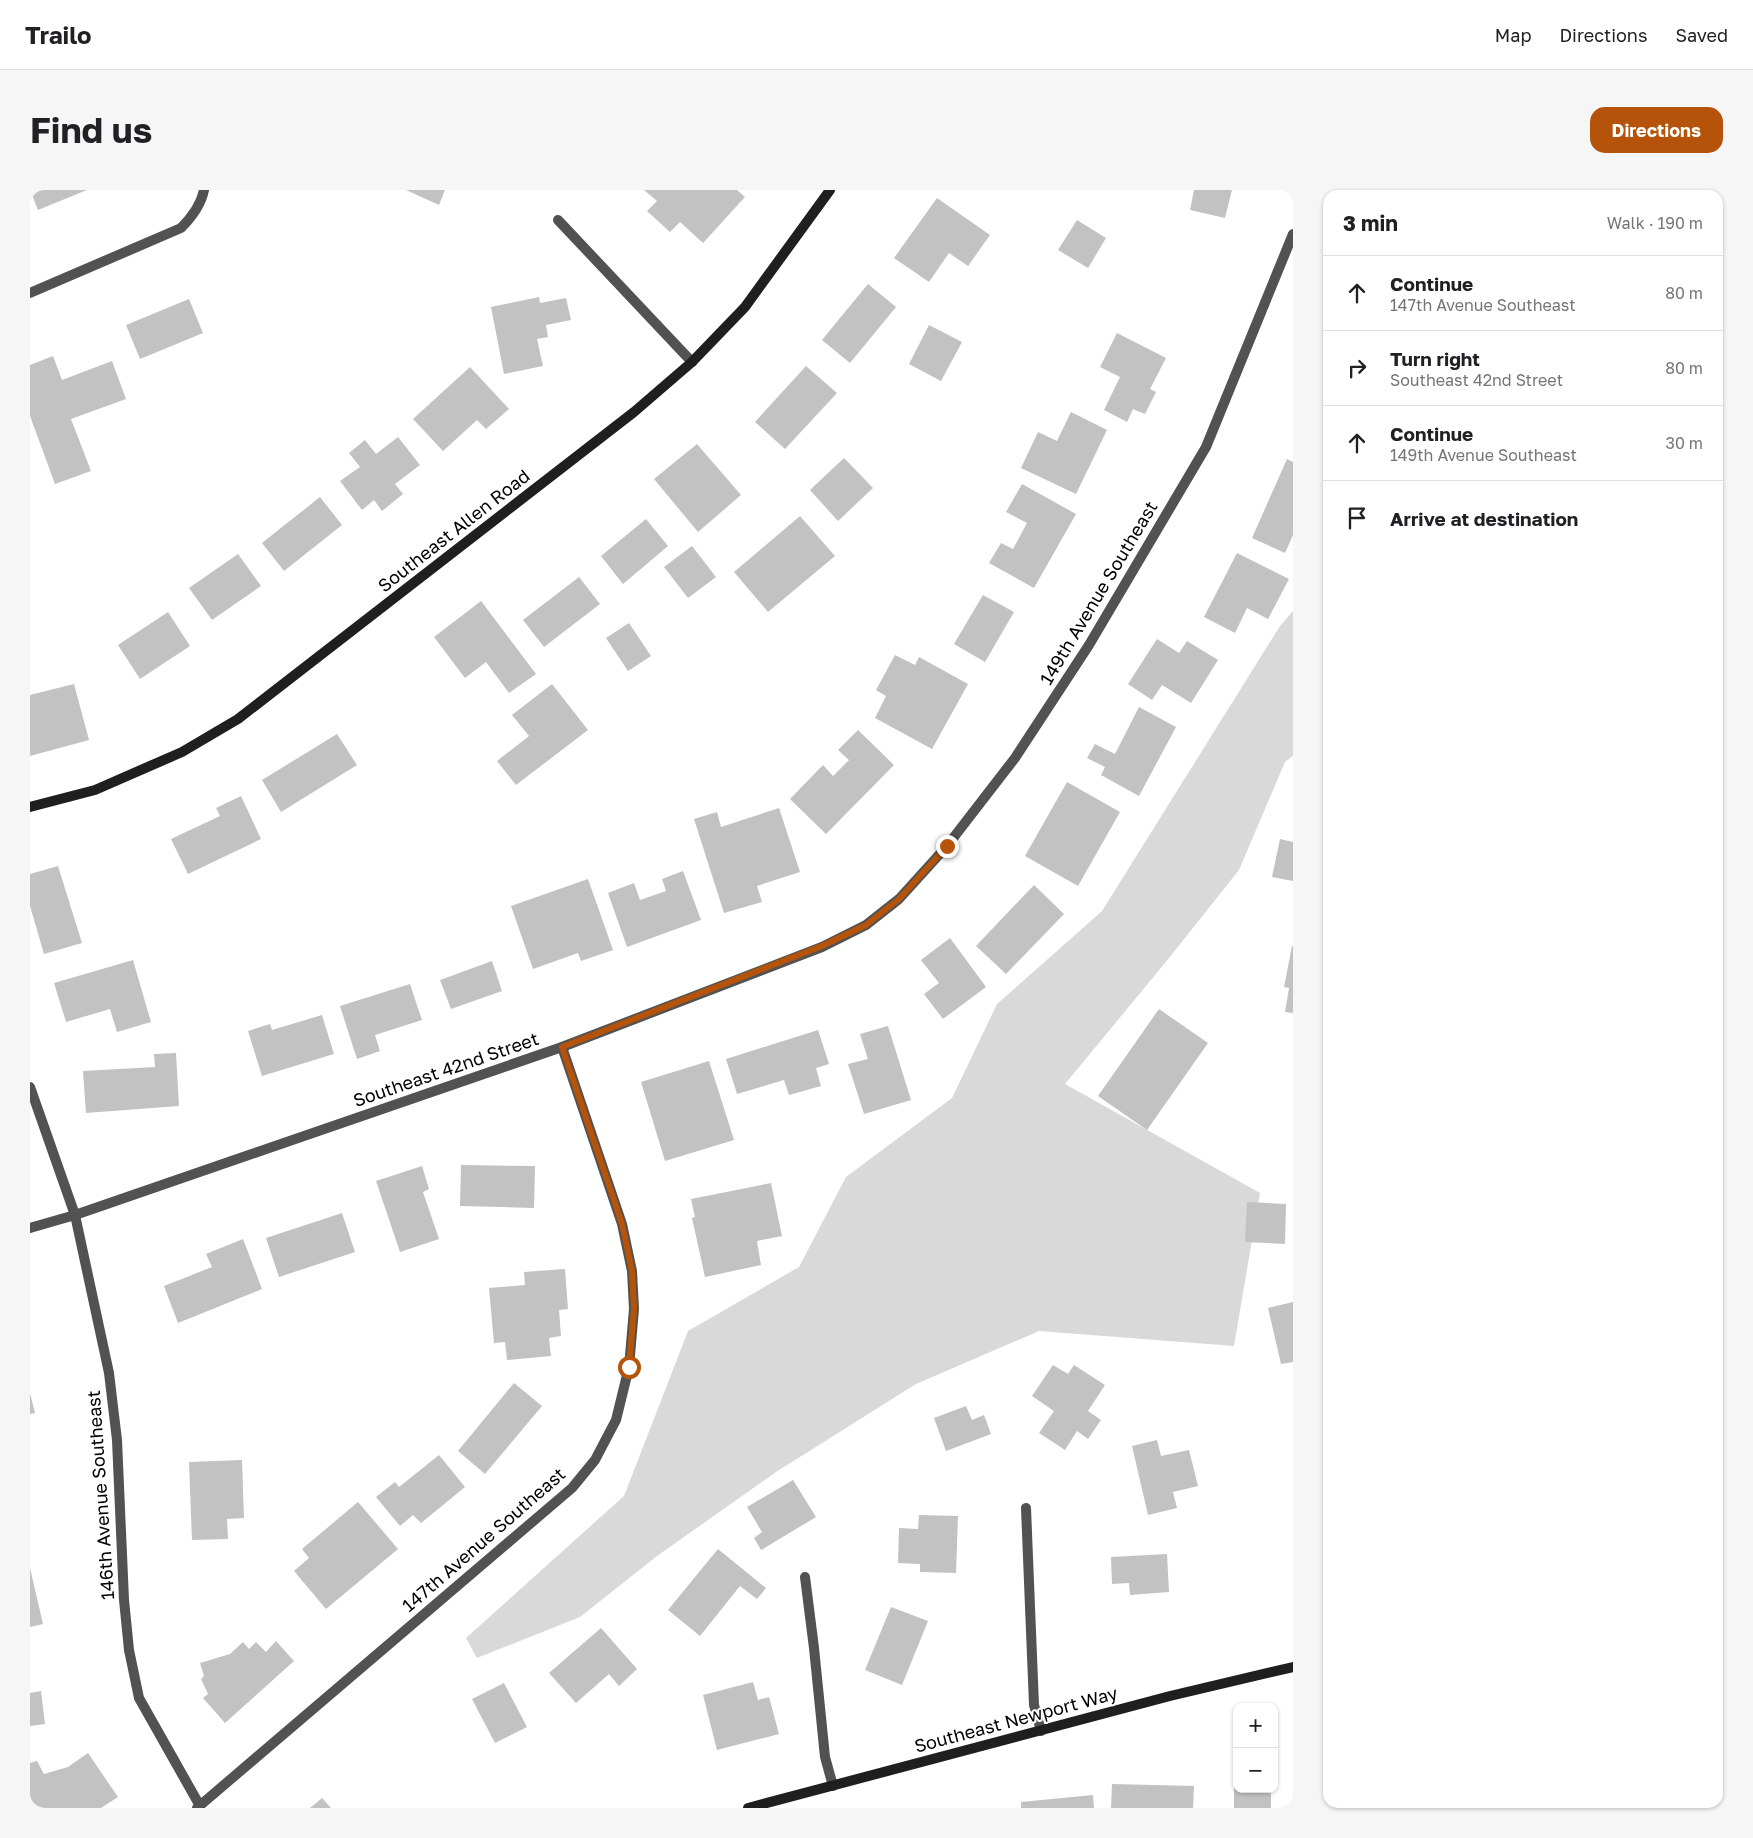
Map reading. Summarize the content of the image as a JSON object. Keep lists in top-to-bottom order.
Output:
{
  "streets": {
    "street": [
      "Southeast Allen Road",
      "149th Avenue Southeast",
      "Southeast 42nd Street",
      "146th Avenue Southeast",
      "147th Avenue Southeast",
      "Southeast Newport Way"
    ]
  },
  "crossings": [
    ["149th Avenue Southeast", "Southeast 42nd Street"],
    ["Southeast 42nd Street", "146th Avenue Southeast"],
    ["Southeast 42nd Street", "147th Avenue Southeast"],
    ["146th Avenue Southeast", "147th Avenue Southeast"]
  ],
  "page": {
    "header": "Trailo",
    "nav": ["Map", "Directions", "Saved"],
    "buttons": "Directions",
    "title": "Find us",
    "heading": ["3 min", "Walk · 190 m"],
    "list": [
      ["Continue", "147th Avenue Southeast", "80 m"],
      ["Turn right", "Southeast 42nd Street", "80 m"],
      ["Continue", "149th Avenue Southeast", "30 m"],
      "Arrive at destination"
    ],
    "map_buttons": ["+", "−"]
  }
}
